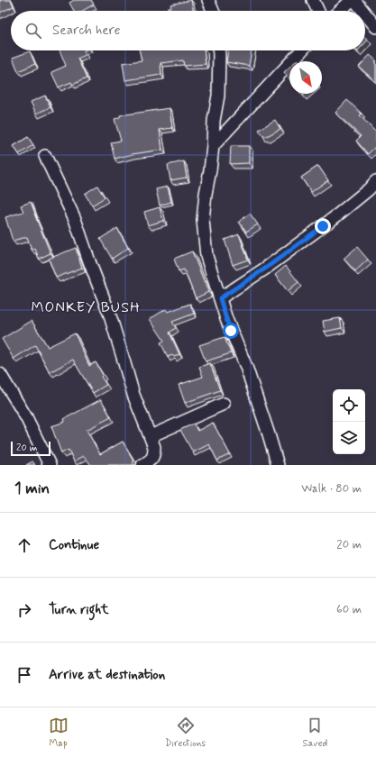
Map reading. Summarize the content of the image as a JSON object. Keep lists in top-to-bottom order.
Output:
{
  "districts": ["MONKEY BUSH"],
  "scale_bar": "20 m",
  "north": "bottom right",
  "page": {
    "search": "Search here",
    "scale": "20 m",
    "heading": ["1 min", "Walk · 80 m"],
    "list": [
      ["Continue", "20 m"],
      ["Turn right", "60 m"],
      "Arrive at destination"
    ],
    "nav": ["Map", "Directions", "Saved"]
  }
}
